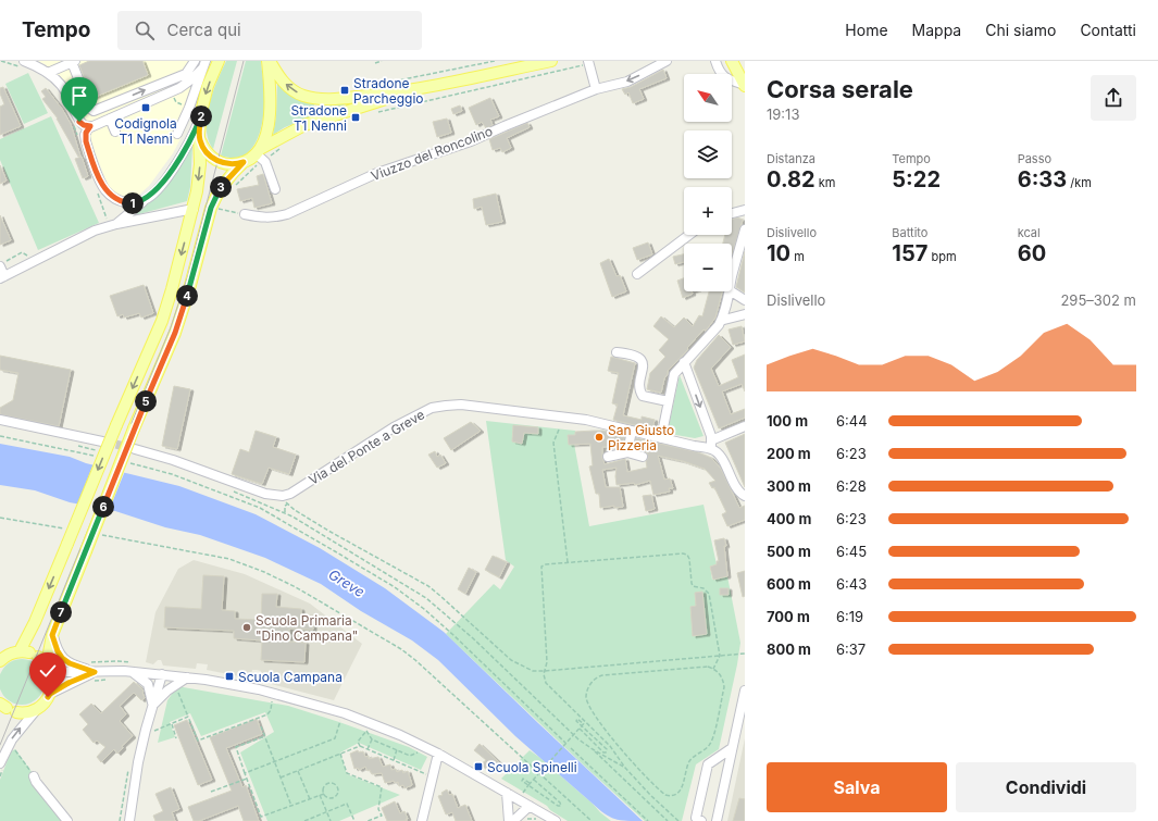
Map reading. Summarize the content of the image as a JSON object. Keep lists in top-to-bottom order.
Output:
{
  "streets": {
    "street": ["Viuzzo del Roncolino", "Via del Ponte a Greve"]
  },
  "water": ["Greve"],
  "places": {
    "transit": [
      "Stradone Parcheggio",
      "Codignola T1 Nenni",
      "Stradone T1 Nenni",
      "Scuola Campana",
      "Scuola Spinelli"
    ],
    "other": ["San Giusto Pizzeria", "Scuola Primaria \"Dino Campana\""]
  },
  "north": "top left",
  "page": {
    "header": "Tempo",
    "search": "Cerca qui",
    "nav": [
      "Home",
      "Mappa",
      "Chi siamo",
      "Contatti"
    ],
    "heading": ["Corsa serale", "19:13"],
    "map_buttons": ["+", "−"],
    "pins": [
      "2",
      "3",
      "1",
      "4",
      "5",
      "6",
      "7"
    ],
    "stats": [
      ["Distanza", "0.82 km"],
      ["Tempo", "5:22"],
      ["Passo", "6:33 /km"],
      ["Dislivello", "10 m"],
      ["Battito", "157 bpm"],
      ["kcal", "60"]
    ],
    "chart": ["Dislivello", "295–302 m"],
    "list": [
      {
        "name": "100 m",
        "note": "6:44"
      },
      {
        "name": "200 m",
        "note": "6:23"
      },
      {
        "name": "300 m",
        "note": "6:28"
      },
      {
        "name": "400 m",
        "note": "6:23"
      },
      {
        "name": "500 m",
        "note": "6:45"
      },
      {
        "name": "600 m",
        "note": "6:43"
      },
      {
        "name": "700 m",
        "note": "6:19"
      },
      {
        "name": "800 m",
        "note": "6:37"
      }
    ],
    "buttons": ["Salva", "Condividi"]
  }
}
